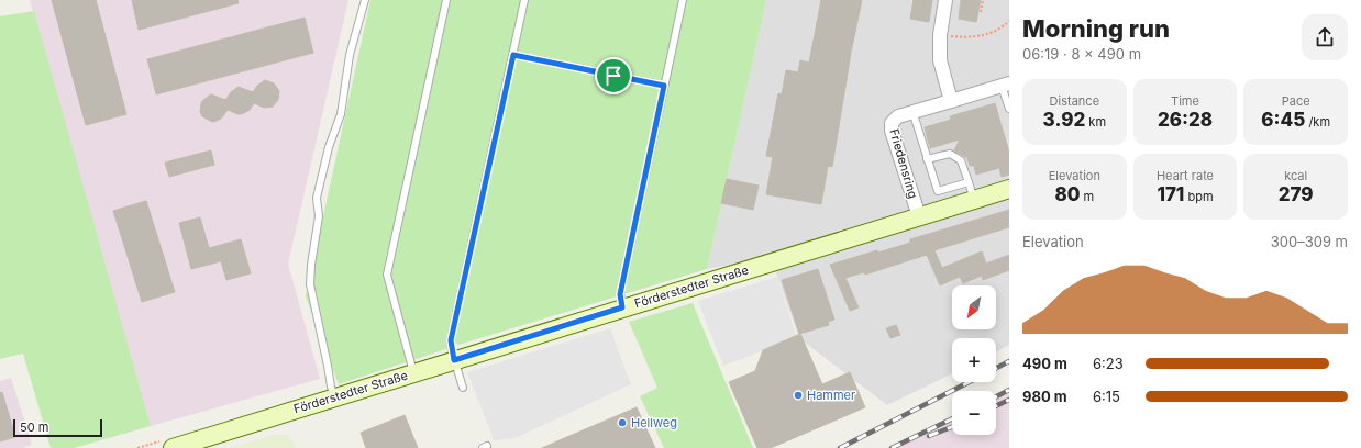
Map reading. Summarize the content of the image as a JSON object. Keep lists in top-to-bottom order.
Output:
{
  "streets": {
    "main road": ["Förderstedter Straße"],
    "street": ["Friedensring"]
  },
  "crossings": [
    ["Friedensring", "Förderstedter Straße"]
  ],
  "places": ["Hammer", "Hellweg"],
  "scale_bar": "50 m",
  "north": "bottom left",
  "page": {
    "heading": ["Morning run", "06:19 · 8 × 490 m"],
    "stats": [
      ["Distance", "3.92 km"],
      ["Time", "26:28"],
      ["Pace", "6:45 /km"],
      ["Elevation", "80 m"],
      ["Heart rate", "171 bpm"],
      ["kcal", "279"]
    ],
    "chart": ["Elevation", "300–309 m"],
    "map_buttons": ["+", "−"],
    "list": [
      {
        "name": "490 m",
        "note": "6:23"
      },
      {
        "name": "980 m",
        "note": "6:15"
      }
    ],
    "scale": "50 m"
  }
}
